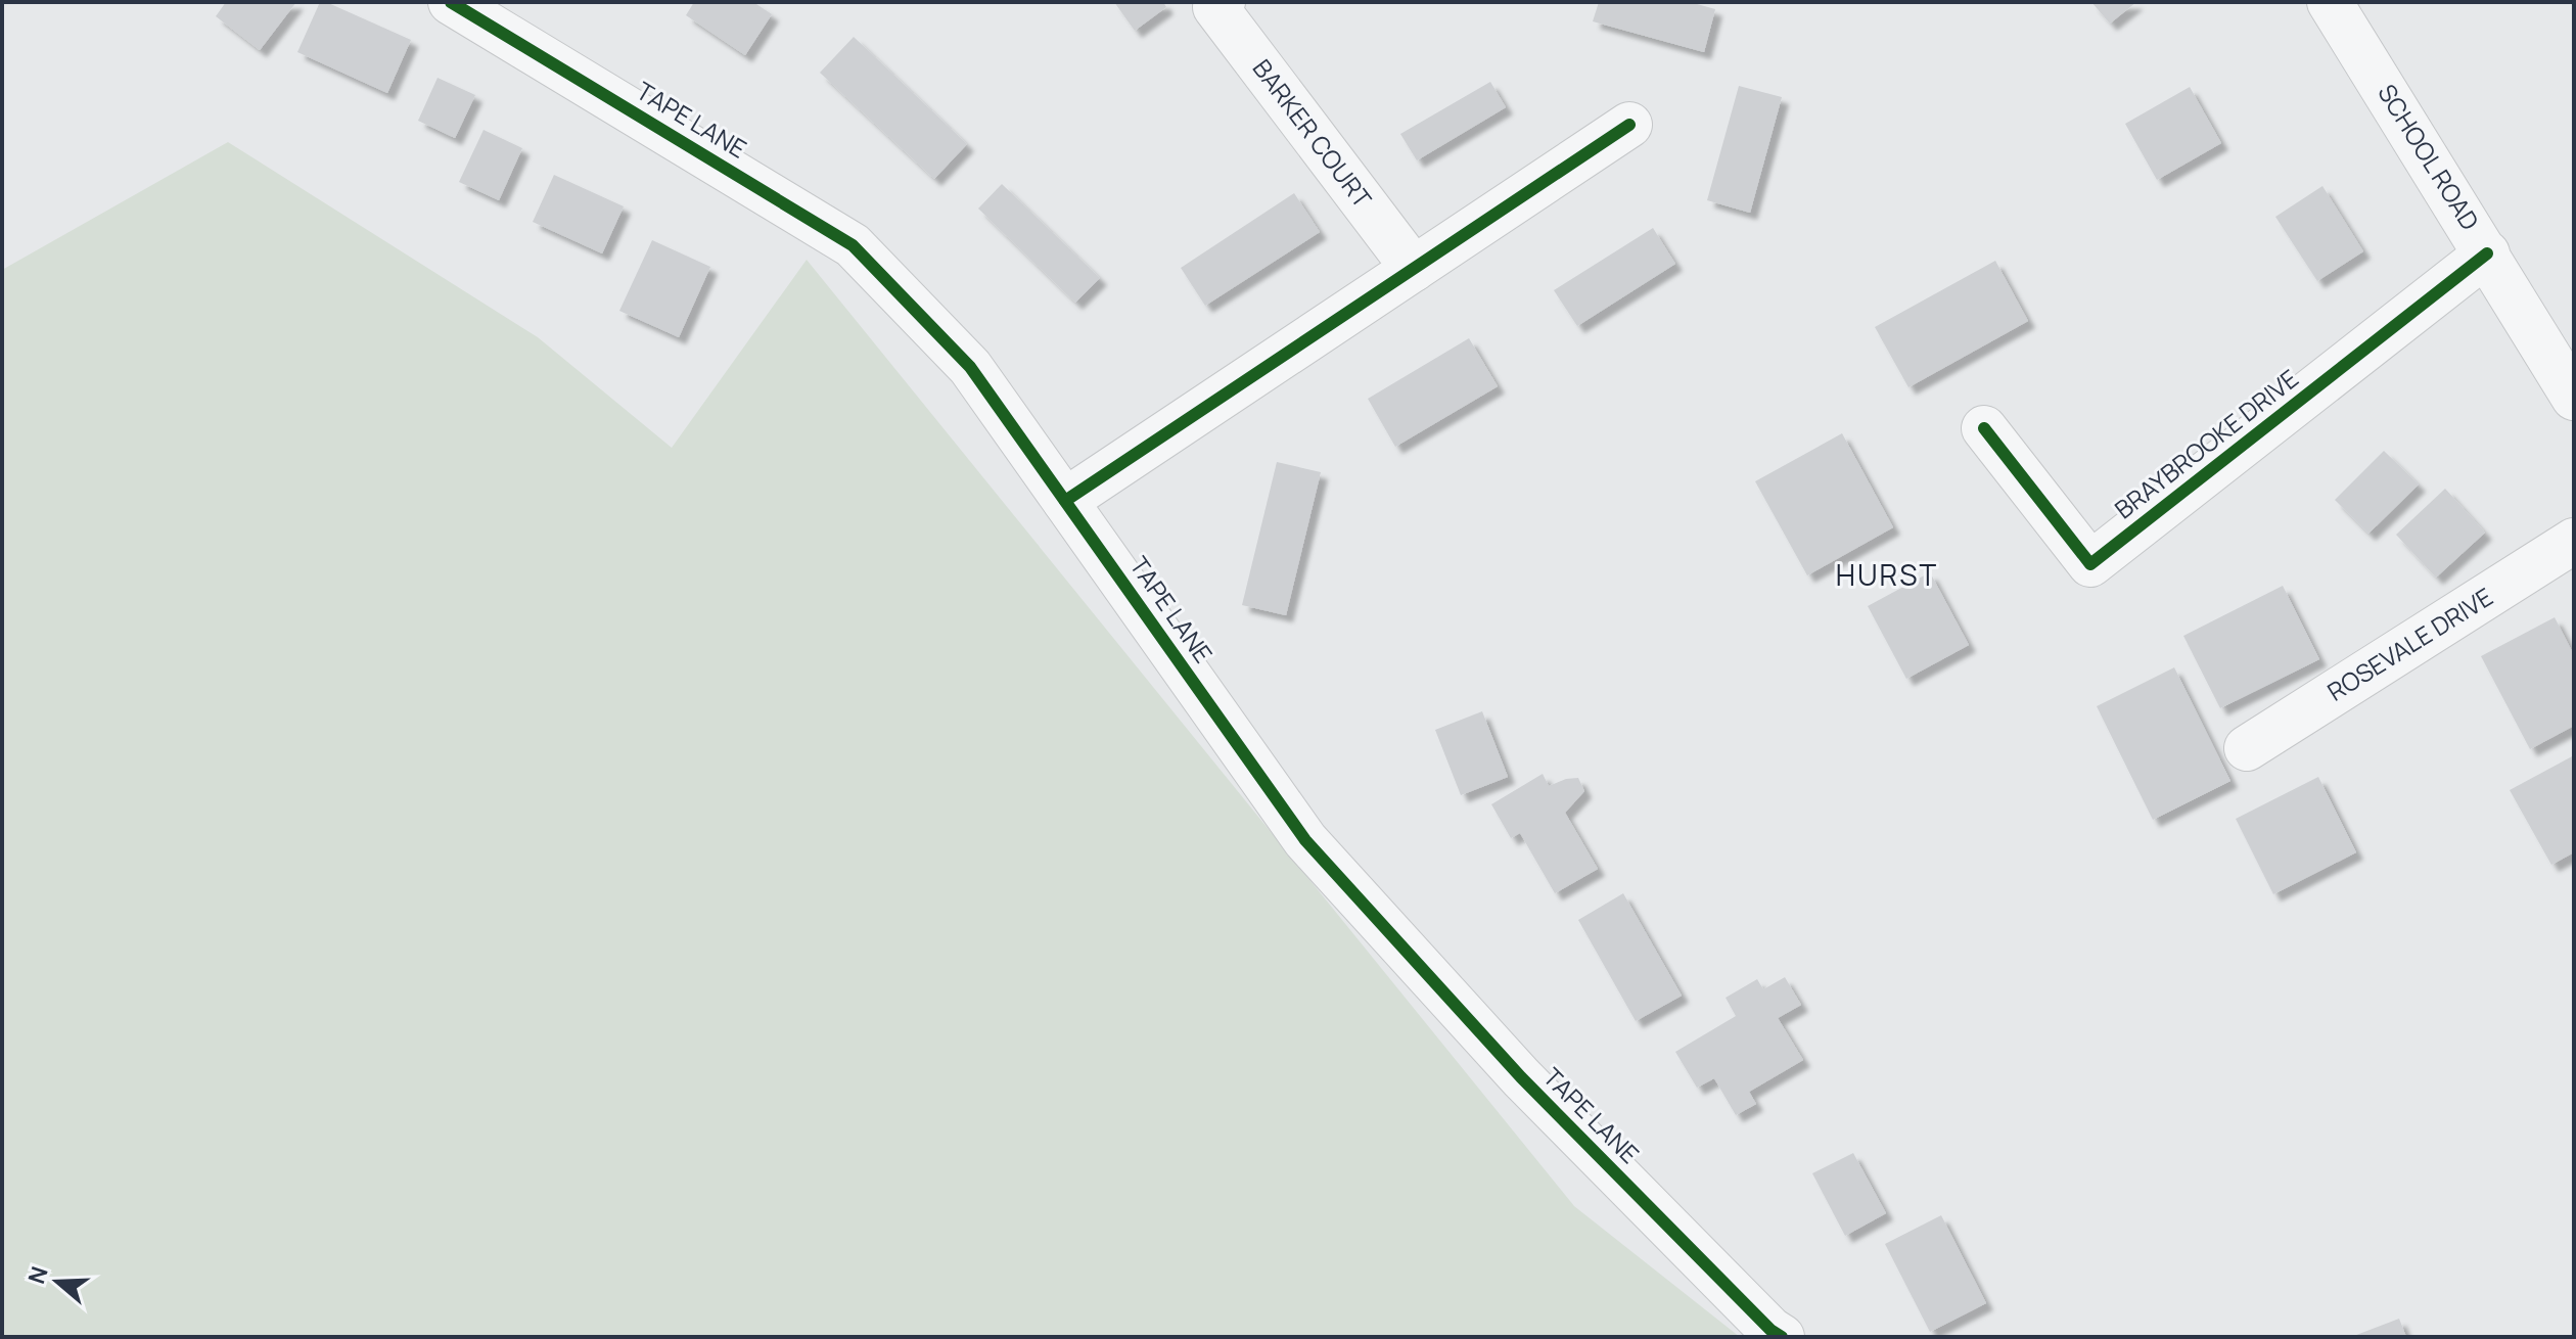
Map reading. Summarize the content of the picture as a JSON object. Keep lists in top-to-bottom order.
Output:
{
  "streets": {
    "street": [
      "TAPE LANE",
      "BARKER COURT",
      "SCHOOL ROAD",
      "BRAYBROOKE DRIVE",
      "ROSEVALE DRIVE"
    ]
  },
  "crossings": [
    ["SCHOOL ROAD", "BRAYBROOKE DRIVE"]
  ],
  "districts": ["HURST"],
  "north": "left"
}
